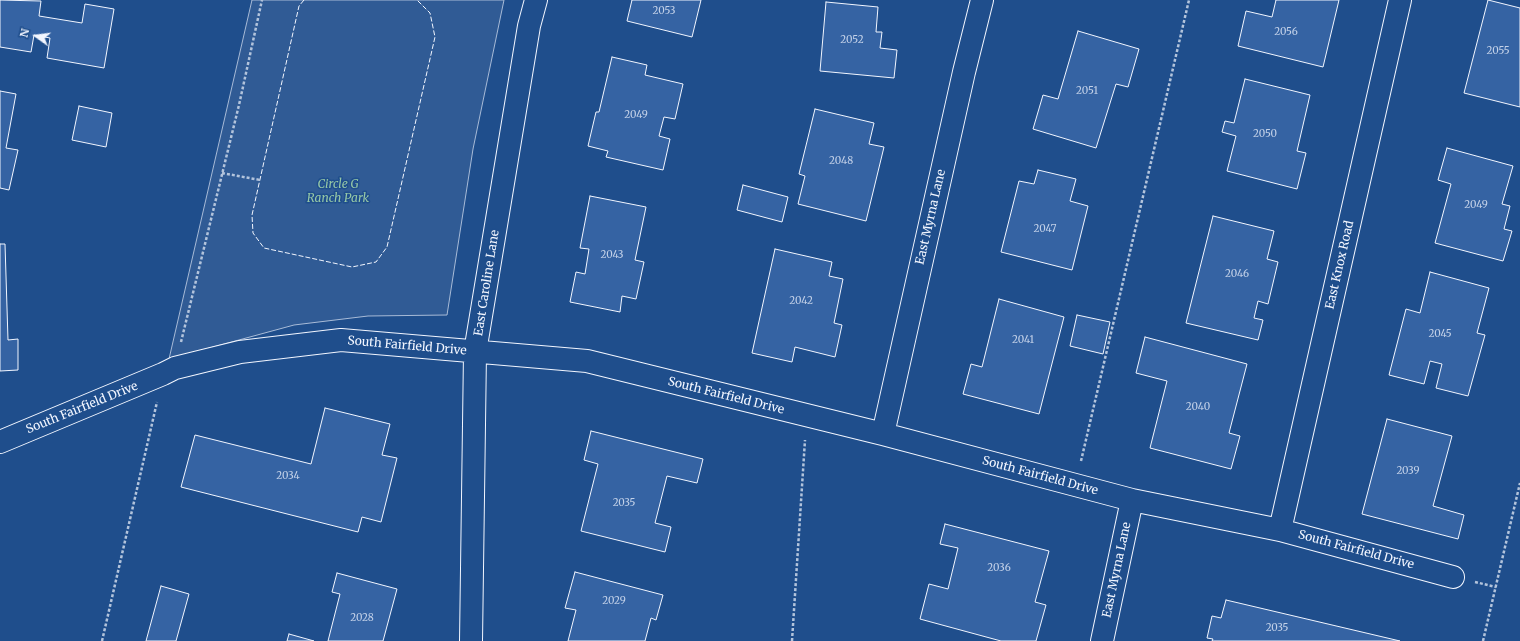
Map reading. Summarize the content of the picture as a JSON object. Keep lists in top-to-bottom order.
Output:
{
  "streets": {
    "street": [
      "East Myrna Lane",
      "East Knox Road",
      "East Caroline Lane",
      "South Fairfield Drive"
    ]
  },
  "crossings": [
    ["East Myrna Lane", "South Fairfield Drive"],
    ["East Knox Road", "South Fairfield Drive"],
    ["East Caroline Lane", "South Fairfield Drive"]
  ],
  "parks": ["Circle G Ranch Park"],
  "house_numbers": [
    "2053",
    "2056",
    "2052",
    "2055",
    "2051",
    "2049",
    "2050",
    "2048",
    "2049",
    "2047",
    "2043",
    "2046",
    "2042",
    "2045",
    "2041",
    "2040",
    "2039",
    "2034",
    "2035",
    "2036",
    "2029",
    "2028",
    "2035"
  ],
  "north": "left"
}
